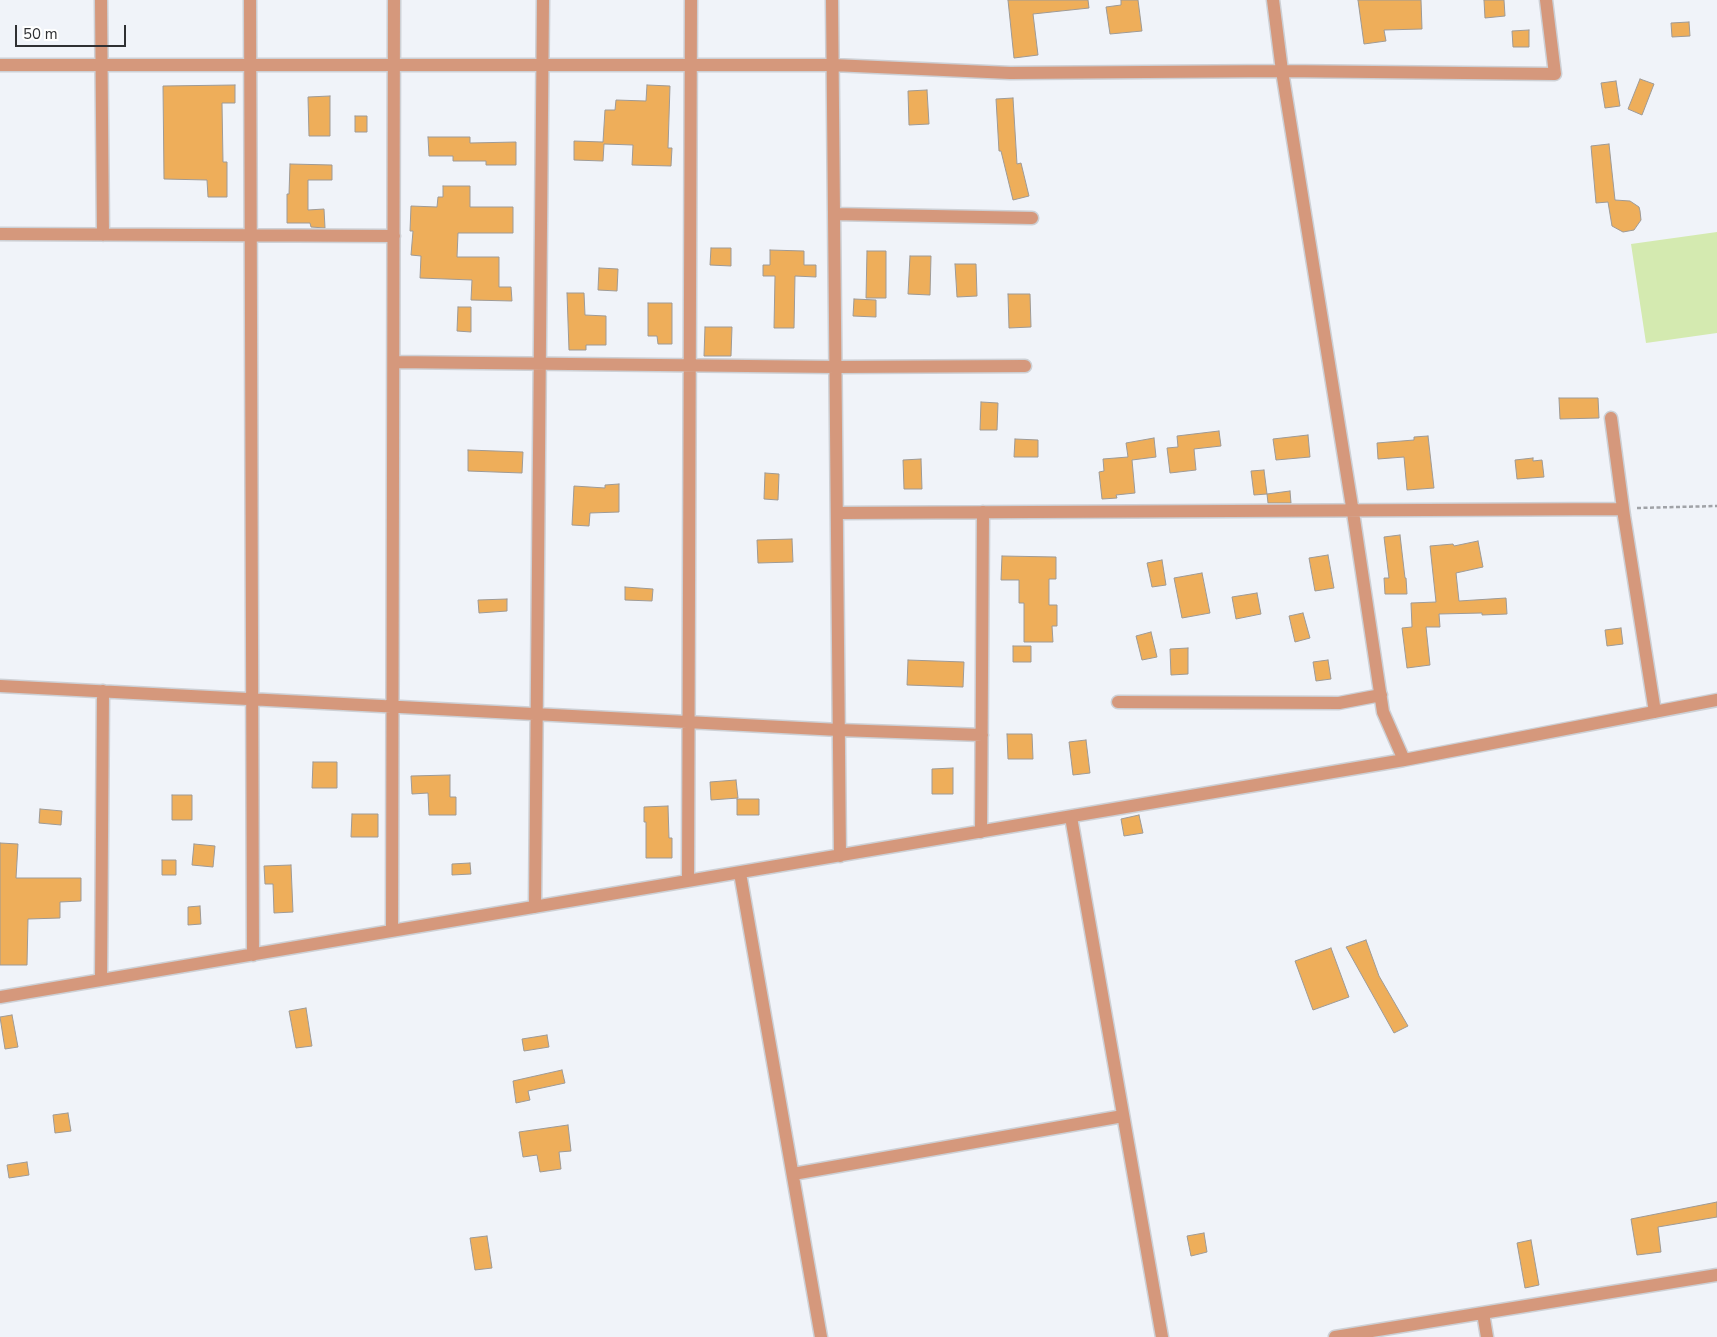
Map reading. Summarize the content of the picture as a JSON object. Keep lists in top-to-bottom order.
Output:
{
  "scale_bar": "50 m"
}
